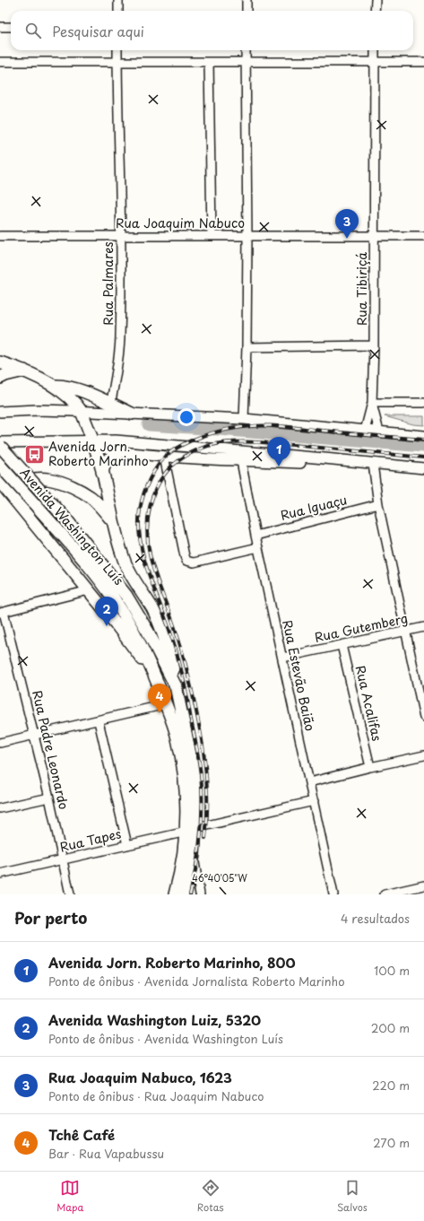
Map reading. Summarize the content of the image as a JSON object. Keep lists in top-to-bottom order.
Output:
{
  "streets": {
    "highway": ["Avenida Washington Luís"],
    "street": [
      "Rua Joaquim Nabuco",
      "Rua Palmares",
      "Rua Tibiriçá",
      "Rua Iguaçu",
      "Rua Gutemberg",
      "Rua Estevão Baião",
      "Rua Acalifas",
      "Rua Padre Leonardo",
      "Rua Tapes"
    ]
  },
  "crossings": [
    ["Rua Joaquim Nabuco", "Rua Palmares"],
    ["Rua Joaquim Nabuco", "Rua Tibiriçá"],
    ["Rua Iguaçu", "Rua Estevão Baião"],
    ["Avenida Washington Luís", "Rua Tapes"],
    ["Rua Gutemberg", "Rua Estevão Baião"],
    ["Rua Gutemberg", "Rua Acalifas"],
    ["Rua Estevão Baião", "Rua Tapes"],
    ["Rua Padre Leonardo", "Rua Tapes"]
  ],
  "places": {
    "bus stop": ["Avenida Jorn. Roberto Marinho"]
  },
  "page": {
    "search": "Pesquisar aqui",
    "pins": [
      "3",
      "1",
      "2",
      "4"
    ],
    "heading": ["Por perto", "4 resultados"],
    "list": [
      {
        "mark": "1",
        "name": "Avenida Jorn. Roberto Marinho, 800",
        "note": "Ponto de ônibus · Avenida Jornalista Roberto Marinho",
        "value": "100 m"
      },
      {
        "mark": "2",
        "name": "Avenida Washington Luiz, 5320",
        "note": "Ponto de ônibus · Avenida Washington Luís",
        "value": "200 m"
      },
      {
        "mark": "3",
        "name": "Rua Joaquim Nabuco, 1623",
        "note": "Ponto de ônibus · Rua Joaquim Nabuco",
        "value": "220 m"
      },
      {
        "mark": "4",
        "name": "Tchê Café",
        "note": "Bar · Rua Vapabussu",
        "value": "270 m"
      }
    ],
    "nav": ["Mapa", "Rotas", "Salvos"]
  },
  "coordinates": ["46°40'05\"W"]
}
